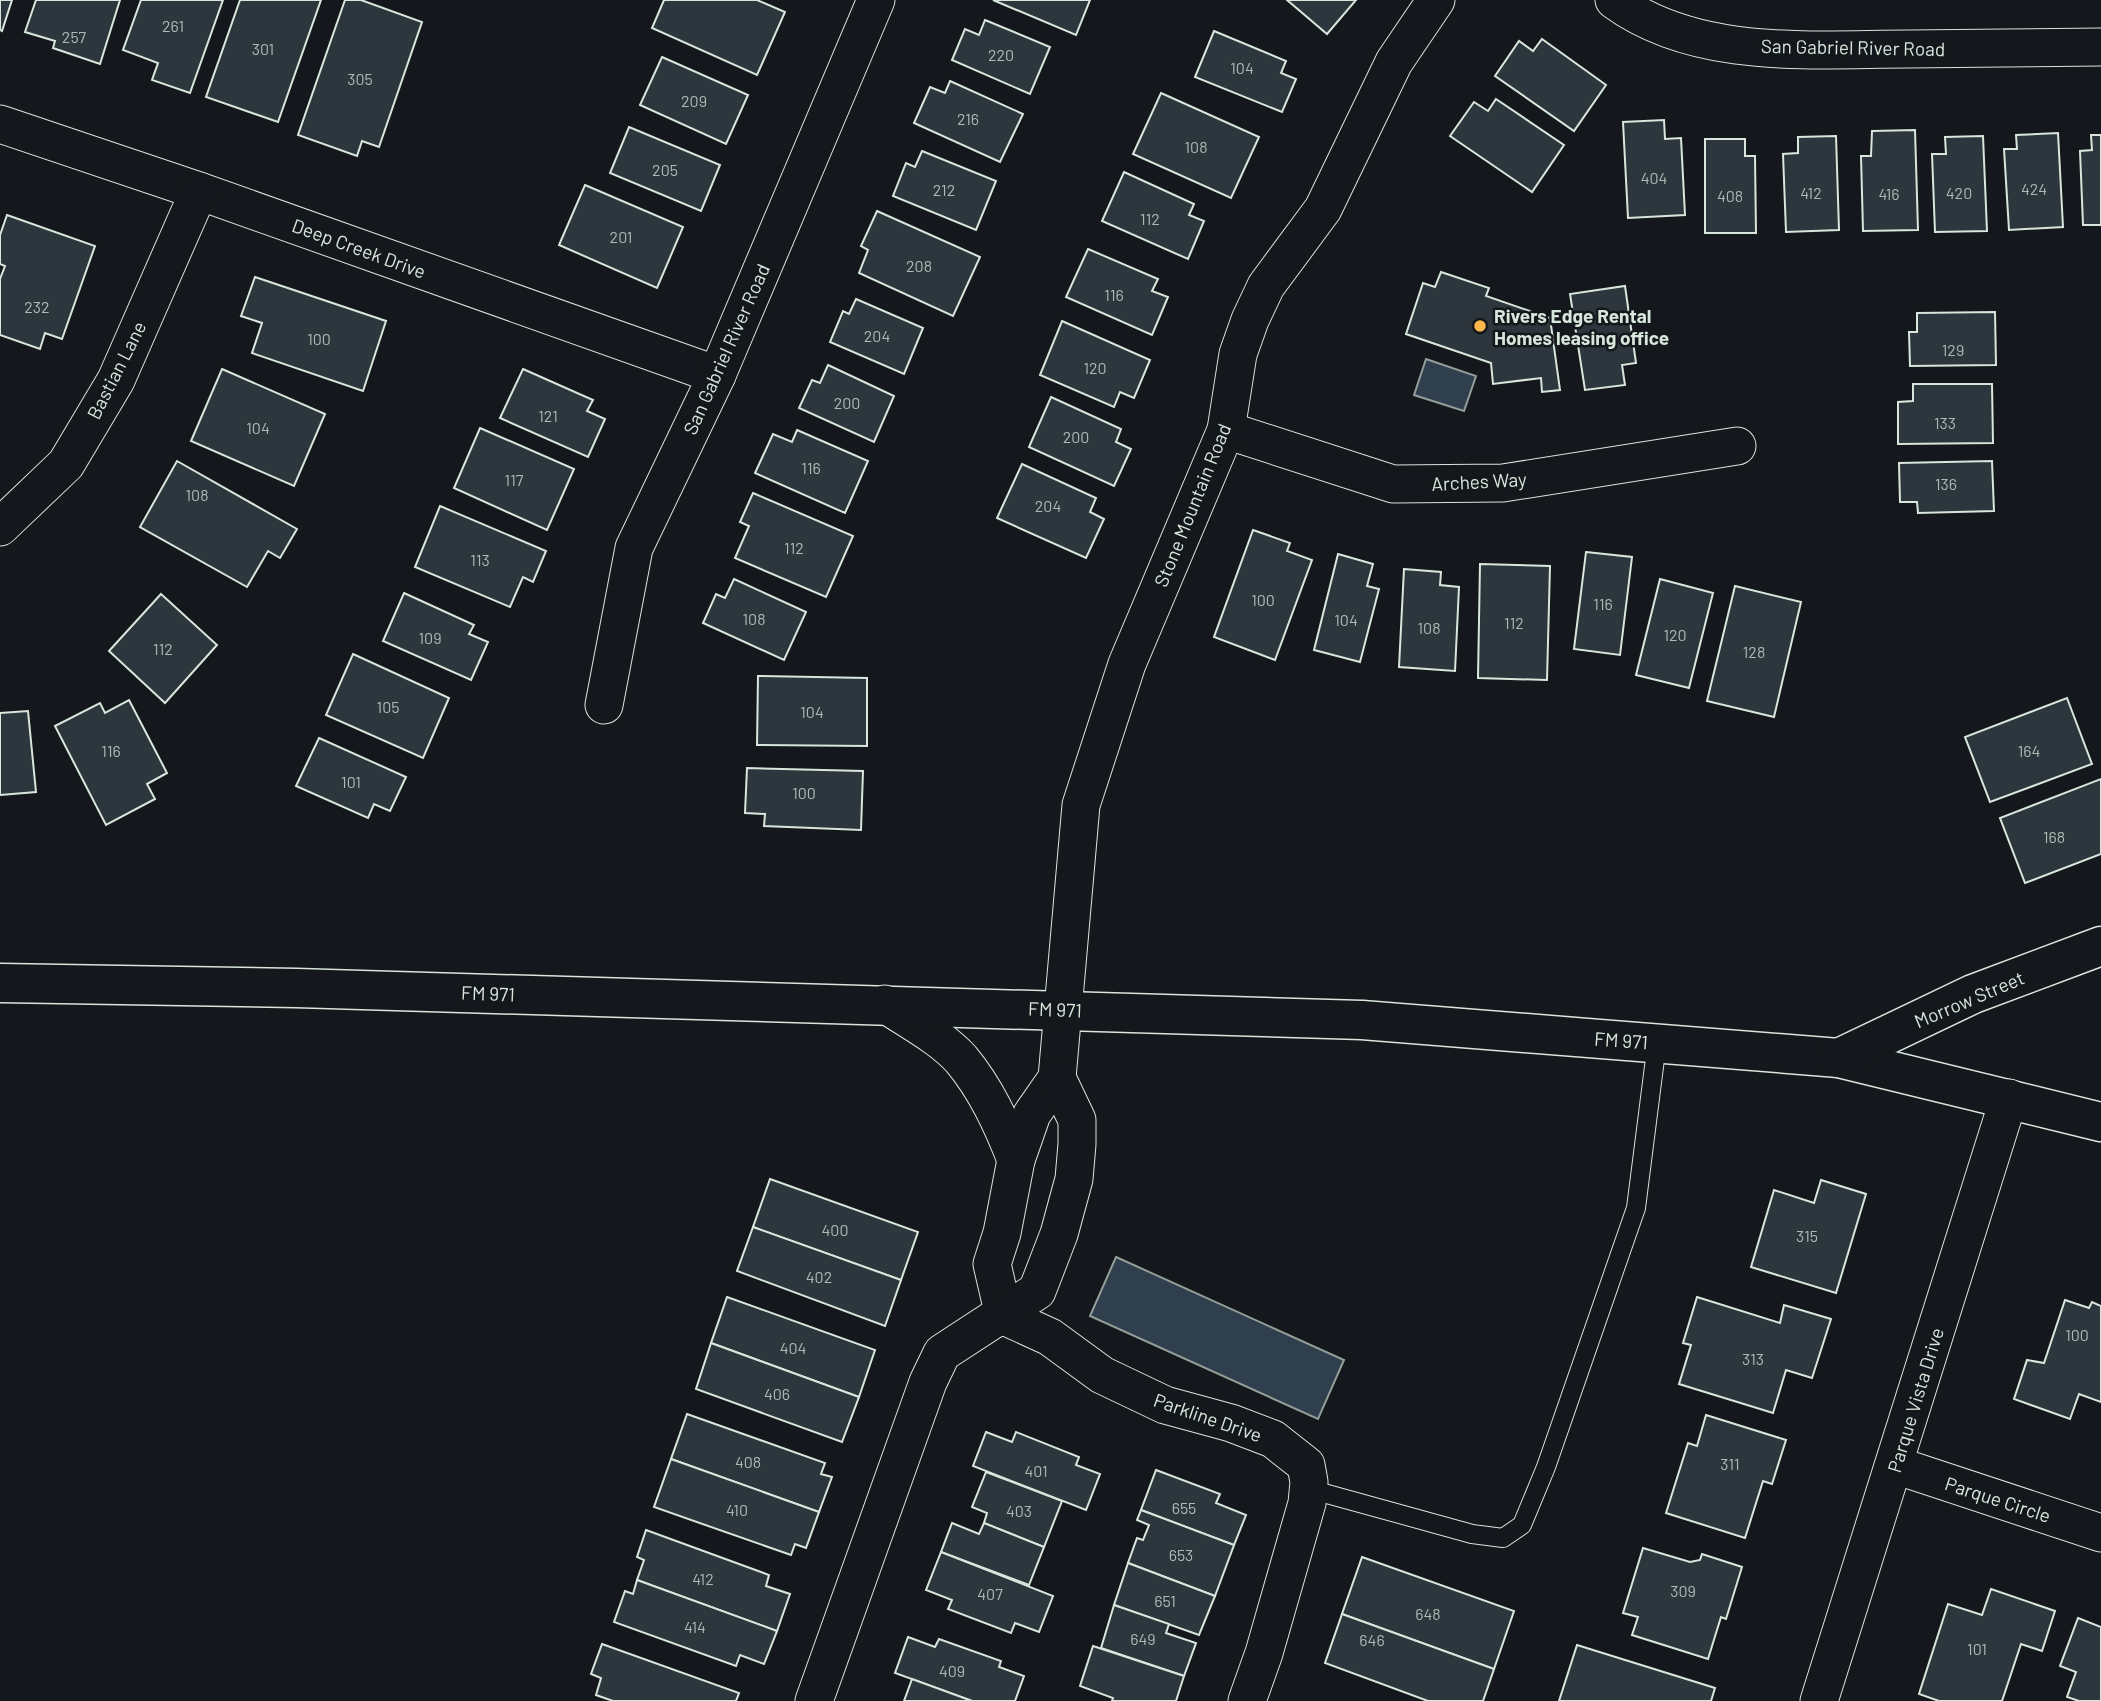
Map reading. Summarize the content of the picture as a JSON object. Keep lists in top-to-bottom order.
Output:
{
  "streets": {
    "main road": ["FM 971", "Morrow Street"],
    "street": [
      "San Gabriel River Road",
      "Deep Creek Drive",
      "Bastian Lane",
      "Arches Way",
      "Stone Mountain Road",
      "Parque Vista Drive",
      "Parkline Drive",
      "Parque Circle"
    ]
  },
  "crossings": [
    ["San Gabriel River Road", "Deep Creek Drive"],
    ["Deep Creek Drive", "Bastian Lane"],
    ["Arches Way", "Stone Mountain Road"],
    ["Stone Mountain Road", "FM 971"],
    ["FM 971", "Morrow Street"],
    ["FM 971", "Parque Vista Drive"],
    ["Parque Vista Drive", "Parque Circle"]
  ],
  "places": ["Rivers Edge Rental Homes leasing office"],
  "house_numbers": [
    "261",
    "257",
    "301",
    "220",
    "104",
    "305",
    "209",
    "216",
    "108",
    "205",
    "404",
    "424",
    "212",
    "412",
    "420",
    "416",
    "408",
    "112",
    "201",
    "208",
    "116",
    "232",
    "204",
    "100",
    "129",
    "120",
    "200",
    "121",
    "133",
    "104",
    "200",
    "116",
    "117",
    "136",
    "108",
    "204",
    "112",
    "113",
    "100",
    "116",
    "108",
    "104",
    "112",
    "108",
    "120",
    "109",
    "112",
    "128",
    "105",
    "104",
    "116",
    "164",
    "101",
    "100",
    "168",
    "400",
    "315",
    "402",
    "100",
    "404",
    "313",
    "406",
    "408",
    "311",
    "401",
    "655",
    "410",
    "403",
    "653",
    "412",
    "309",
    "407",
    "651",
    "648",
    "414",
    "649",
    "646",
    "101",
    "409"
  ]
}
